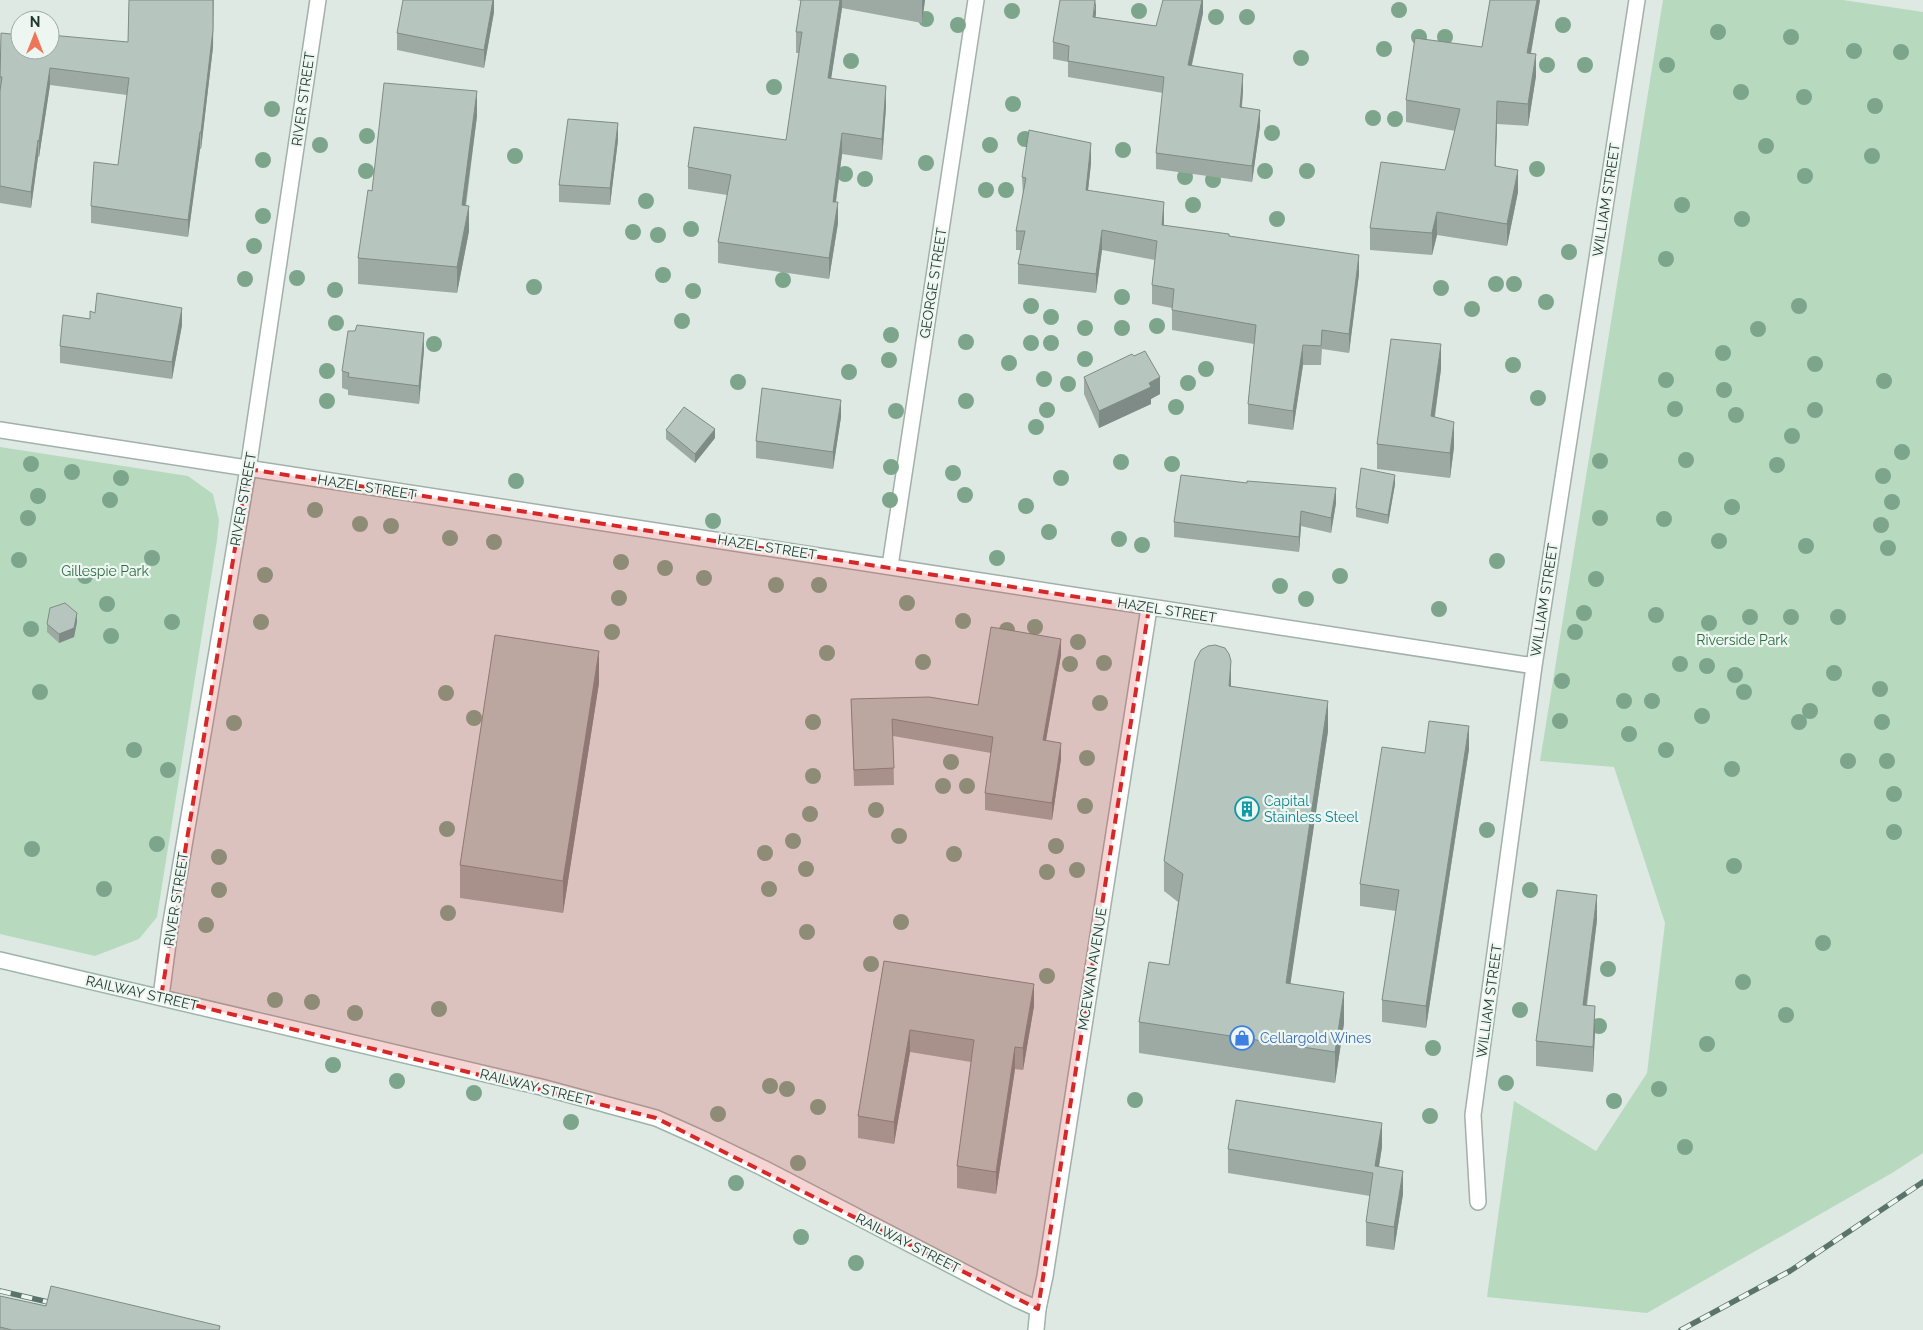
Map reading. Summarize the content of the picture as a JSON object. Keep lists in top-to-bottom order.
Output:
{
  "streets": {
    "street": [
      "RIVER STREET",
      "WILLIAM STREET",
      "GEORGE STREET",
      "HAZEL STREET",
      "MCEWAN AVENUE",
      "RAILWAY STREET"
    ]
  },
  "crossings": [
    ["RIVER STREET", "HAZEL STREET"],
    ["RIVER STREET", "RAILWAY STREET"],
    ["WILLIAM STREET", "HAZEL STREET"],
    ["GEORGE STREET", "HAZEL STREET"],
    ["HAZEL STREET", "MCEWAN AVENUE"],
    ["MCEWAN AVENUE", "RAILWAY STREET"]
  ],
  "parks": ["Gillespie Park", "Riverside Park"],
  "places": {
    "building": ["Capital Stainless Steel"],
    "shop": ["Cellargold Wines"]
  },
  "north": "top"
}
